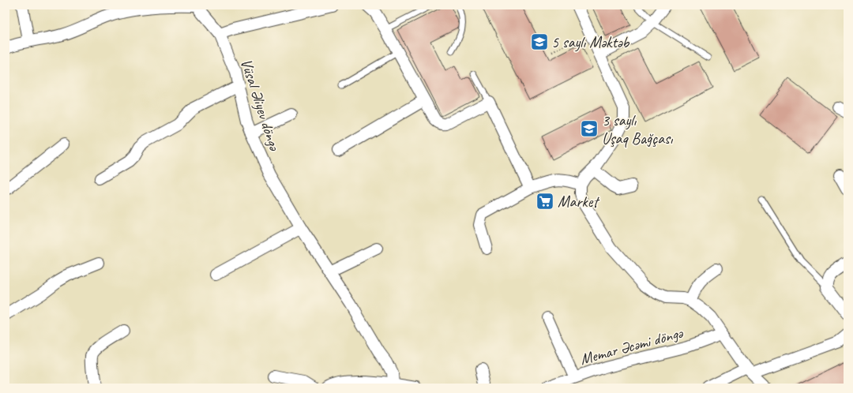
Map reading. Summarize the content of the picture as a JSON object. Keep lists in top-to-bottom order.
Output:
{
  "streets": {
    "street": ["Vüsal Əliyev döngə", "Memar Əcəmi döngə"]
  },
  "places": {
    "school or university": ["5 saylı Məktəb", "3 saylı Uşaq Bağçası"],
    "supermarket": ["Market"]
  }
}
